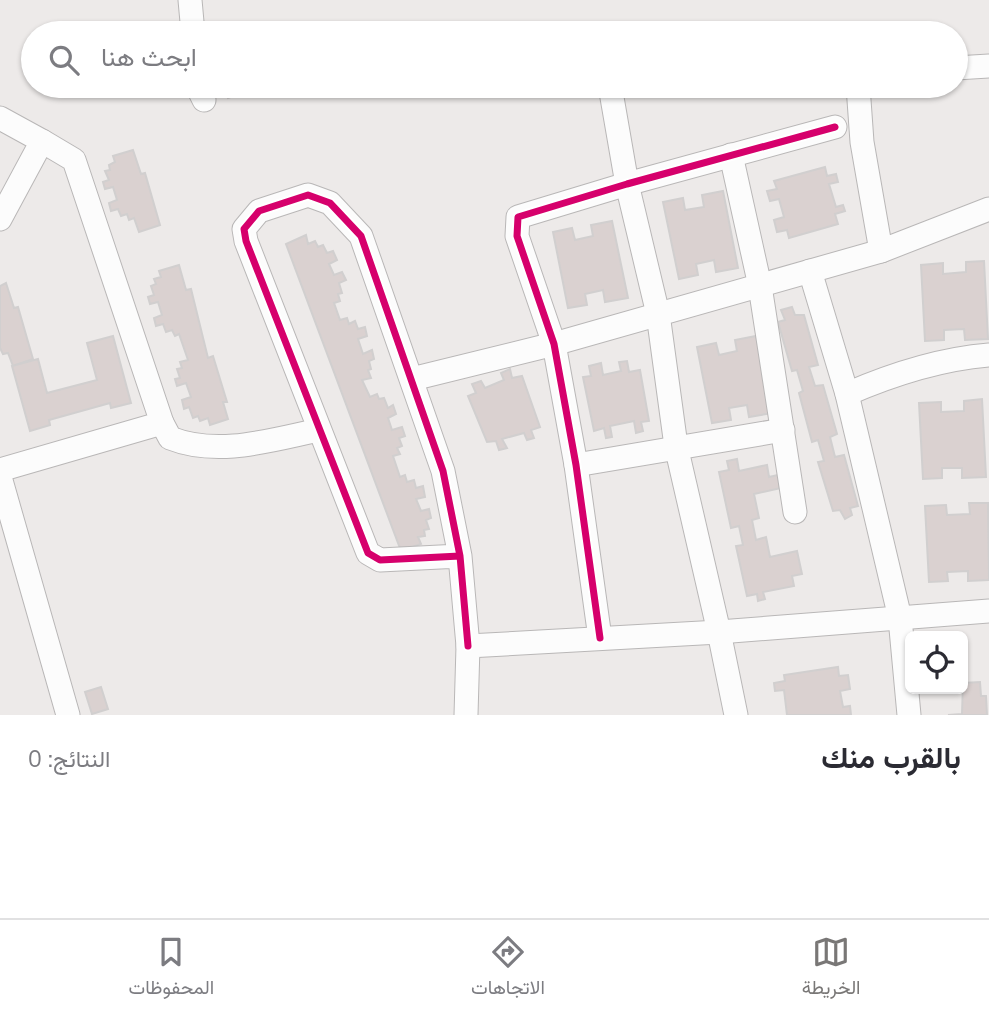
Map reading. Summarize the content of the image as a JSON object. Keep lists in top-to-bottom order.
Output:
{
  "page": {
    "search": "ابحث هنا",
    "heading": ["بالقرب منك", "النتائج: 0"],
    "nav": ["الخريطة", "الاتجاهات", "المحفوظات"]
  }
}
